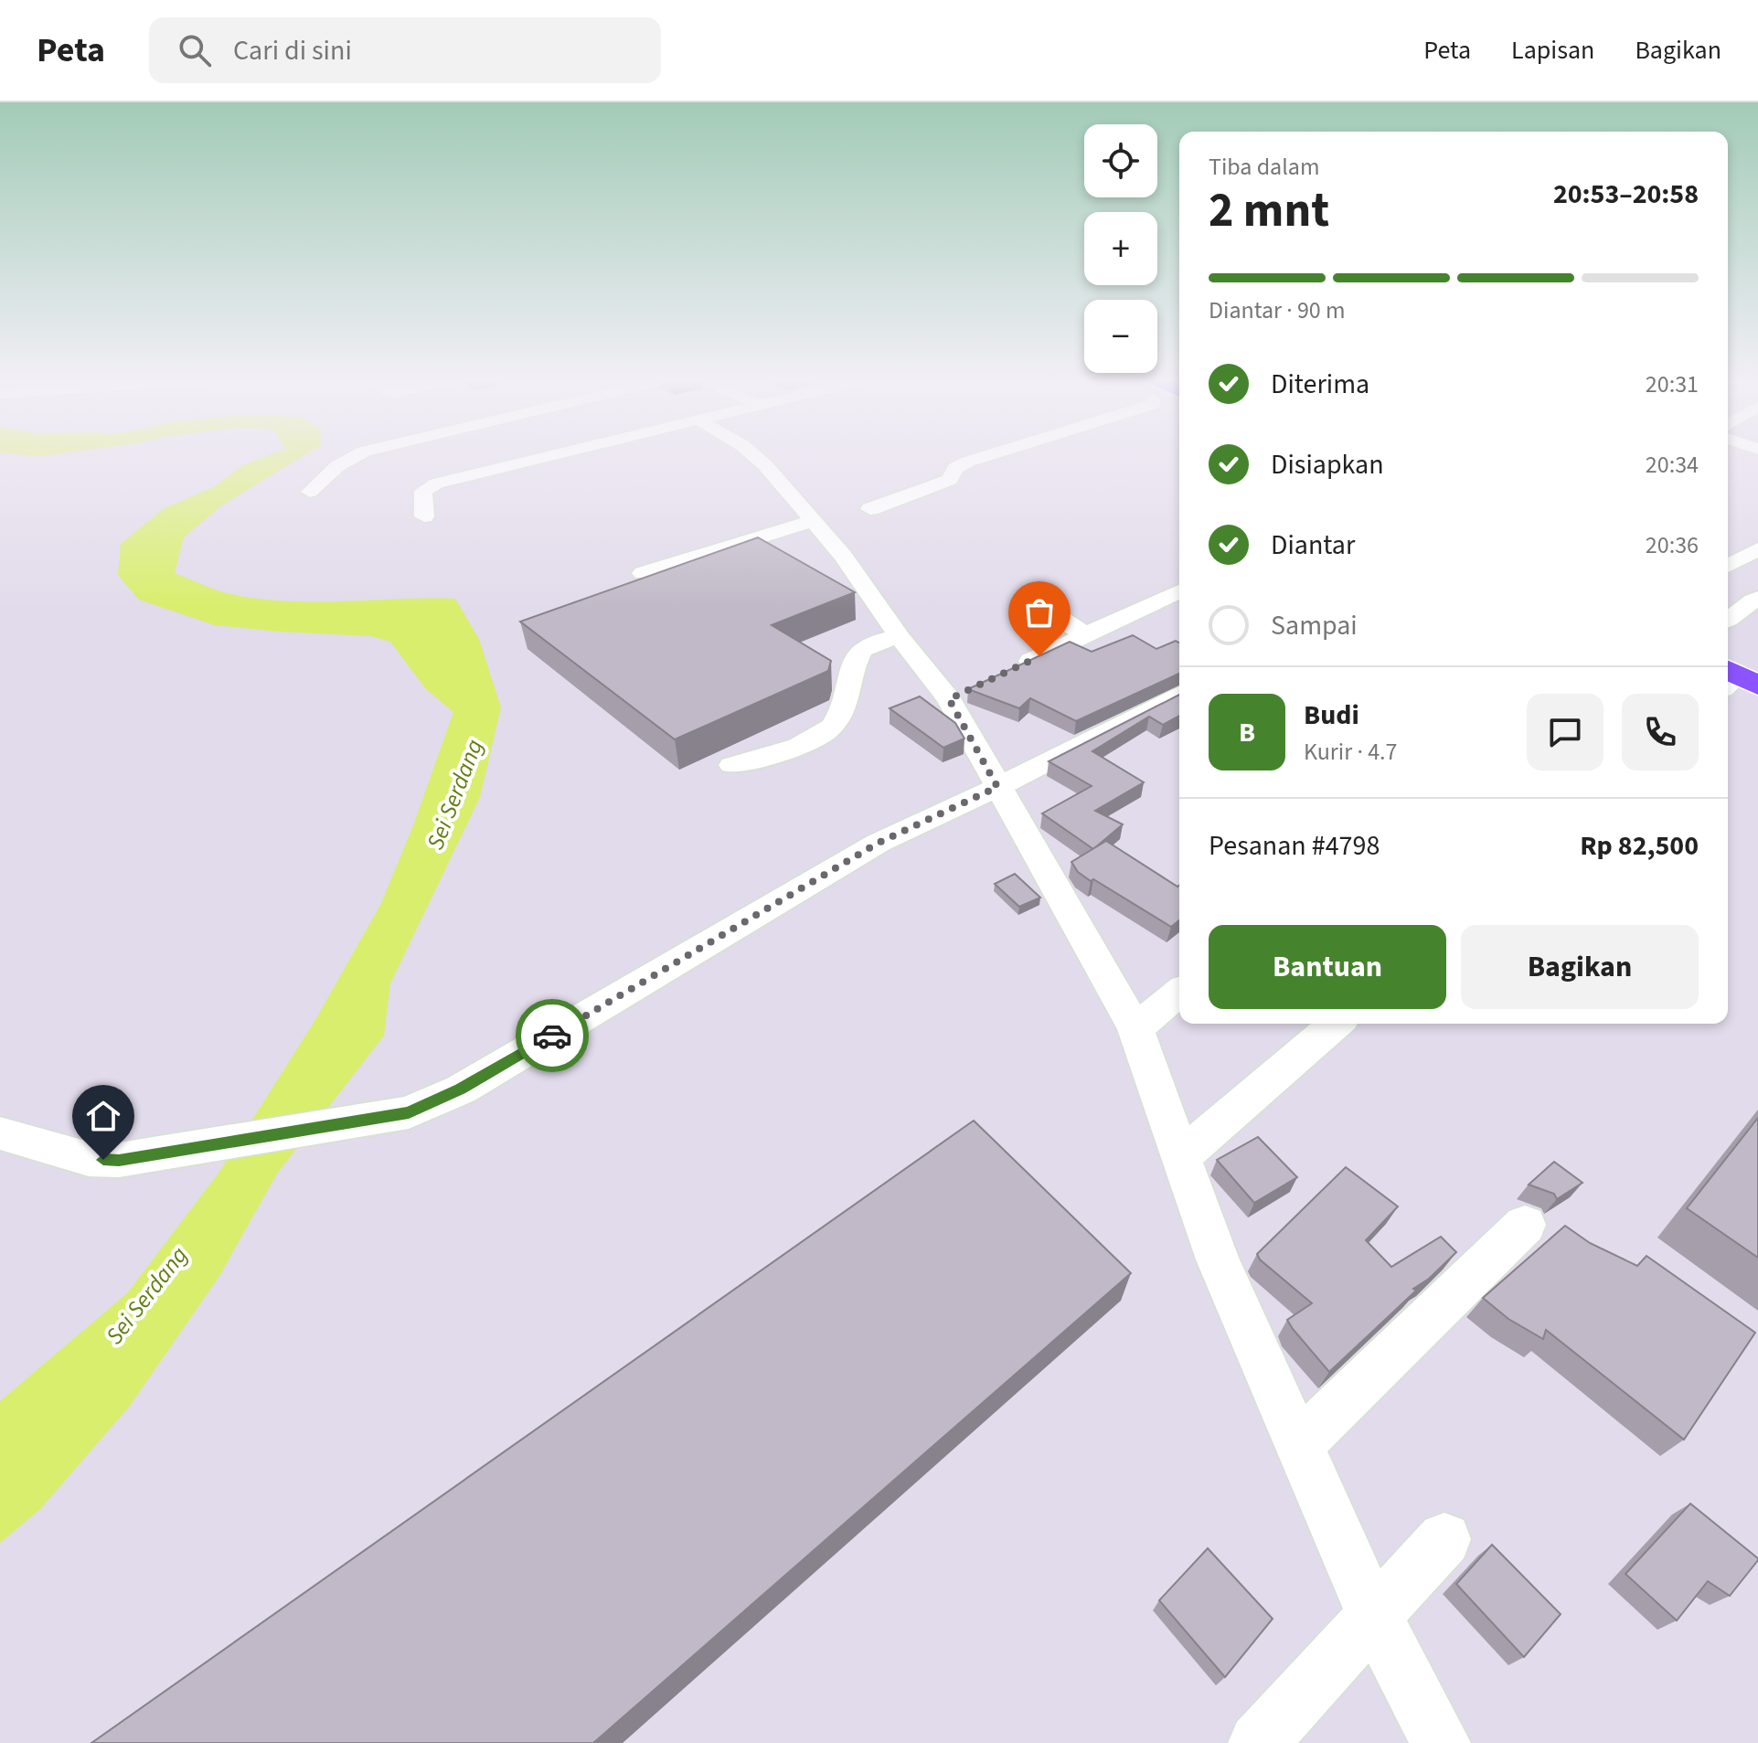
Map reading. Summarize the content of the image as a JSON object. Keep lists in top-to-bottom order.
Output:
{
  "water": ["Sei Serdang"],
  "page": {
    "header": "Peta",
    "search": "Cari di sini",
    "nav": ["Peta", "Lapisan", "Bagikan"],
    "map_buttons": ["+", "−"],
    "heading": ["2 mnt", "Tiba dalam", "20:53–20:58"],
    "panel": [
      "Budi",
      "Kurir · 4.7",
      "Pesanan #4798",
      "Rp 82,500"
    ],
    "bar": "Diantar · 90 m",
    "list": [
      ["Diterima", "20:31"],
      ["Disiapkan", "20:34"],
      ["Diantar", "20:36"],
      "Sampai"
    ],
    "round": "B",
    "buttons": ["Bantuan", "Bagikan"]
  }
}
